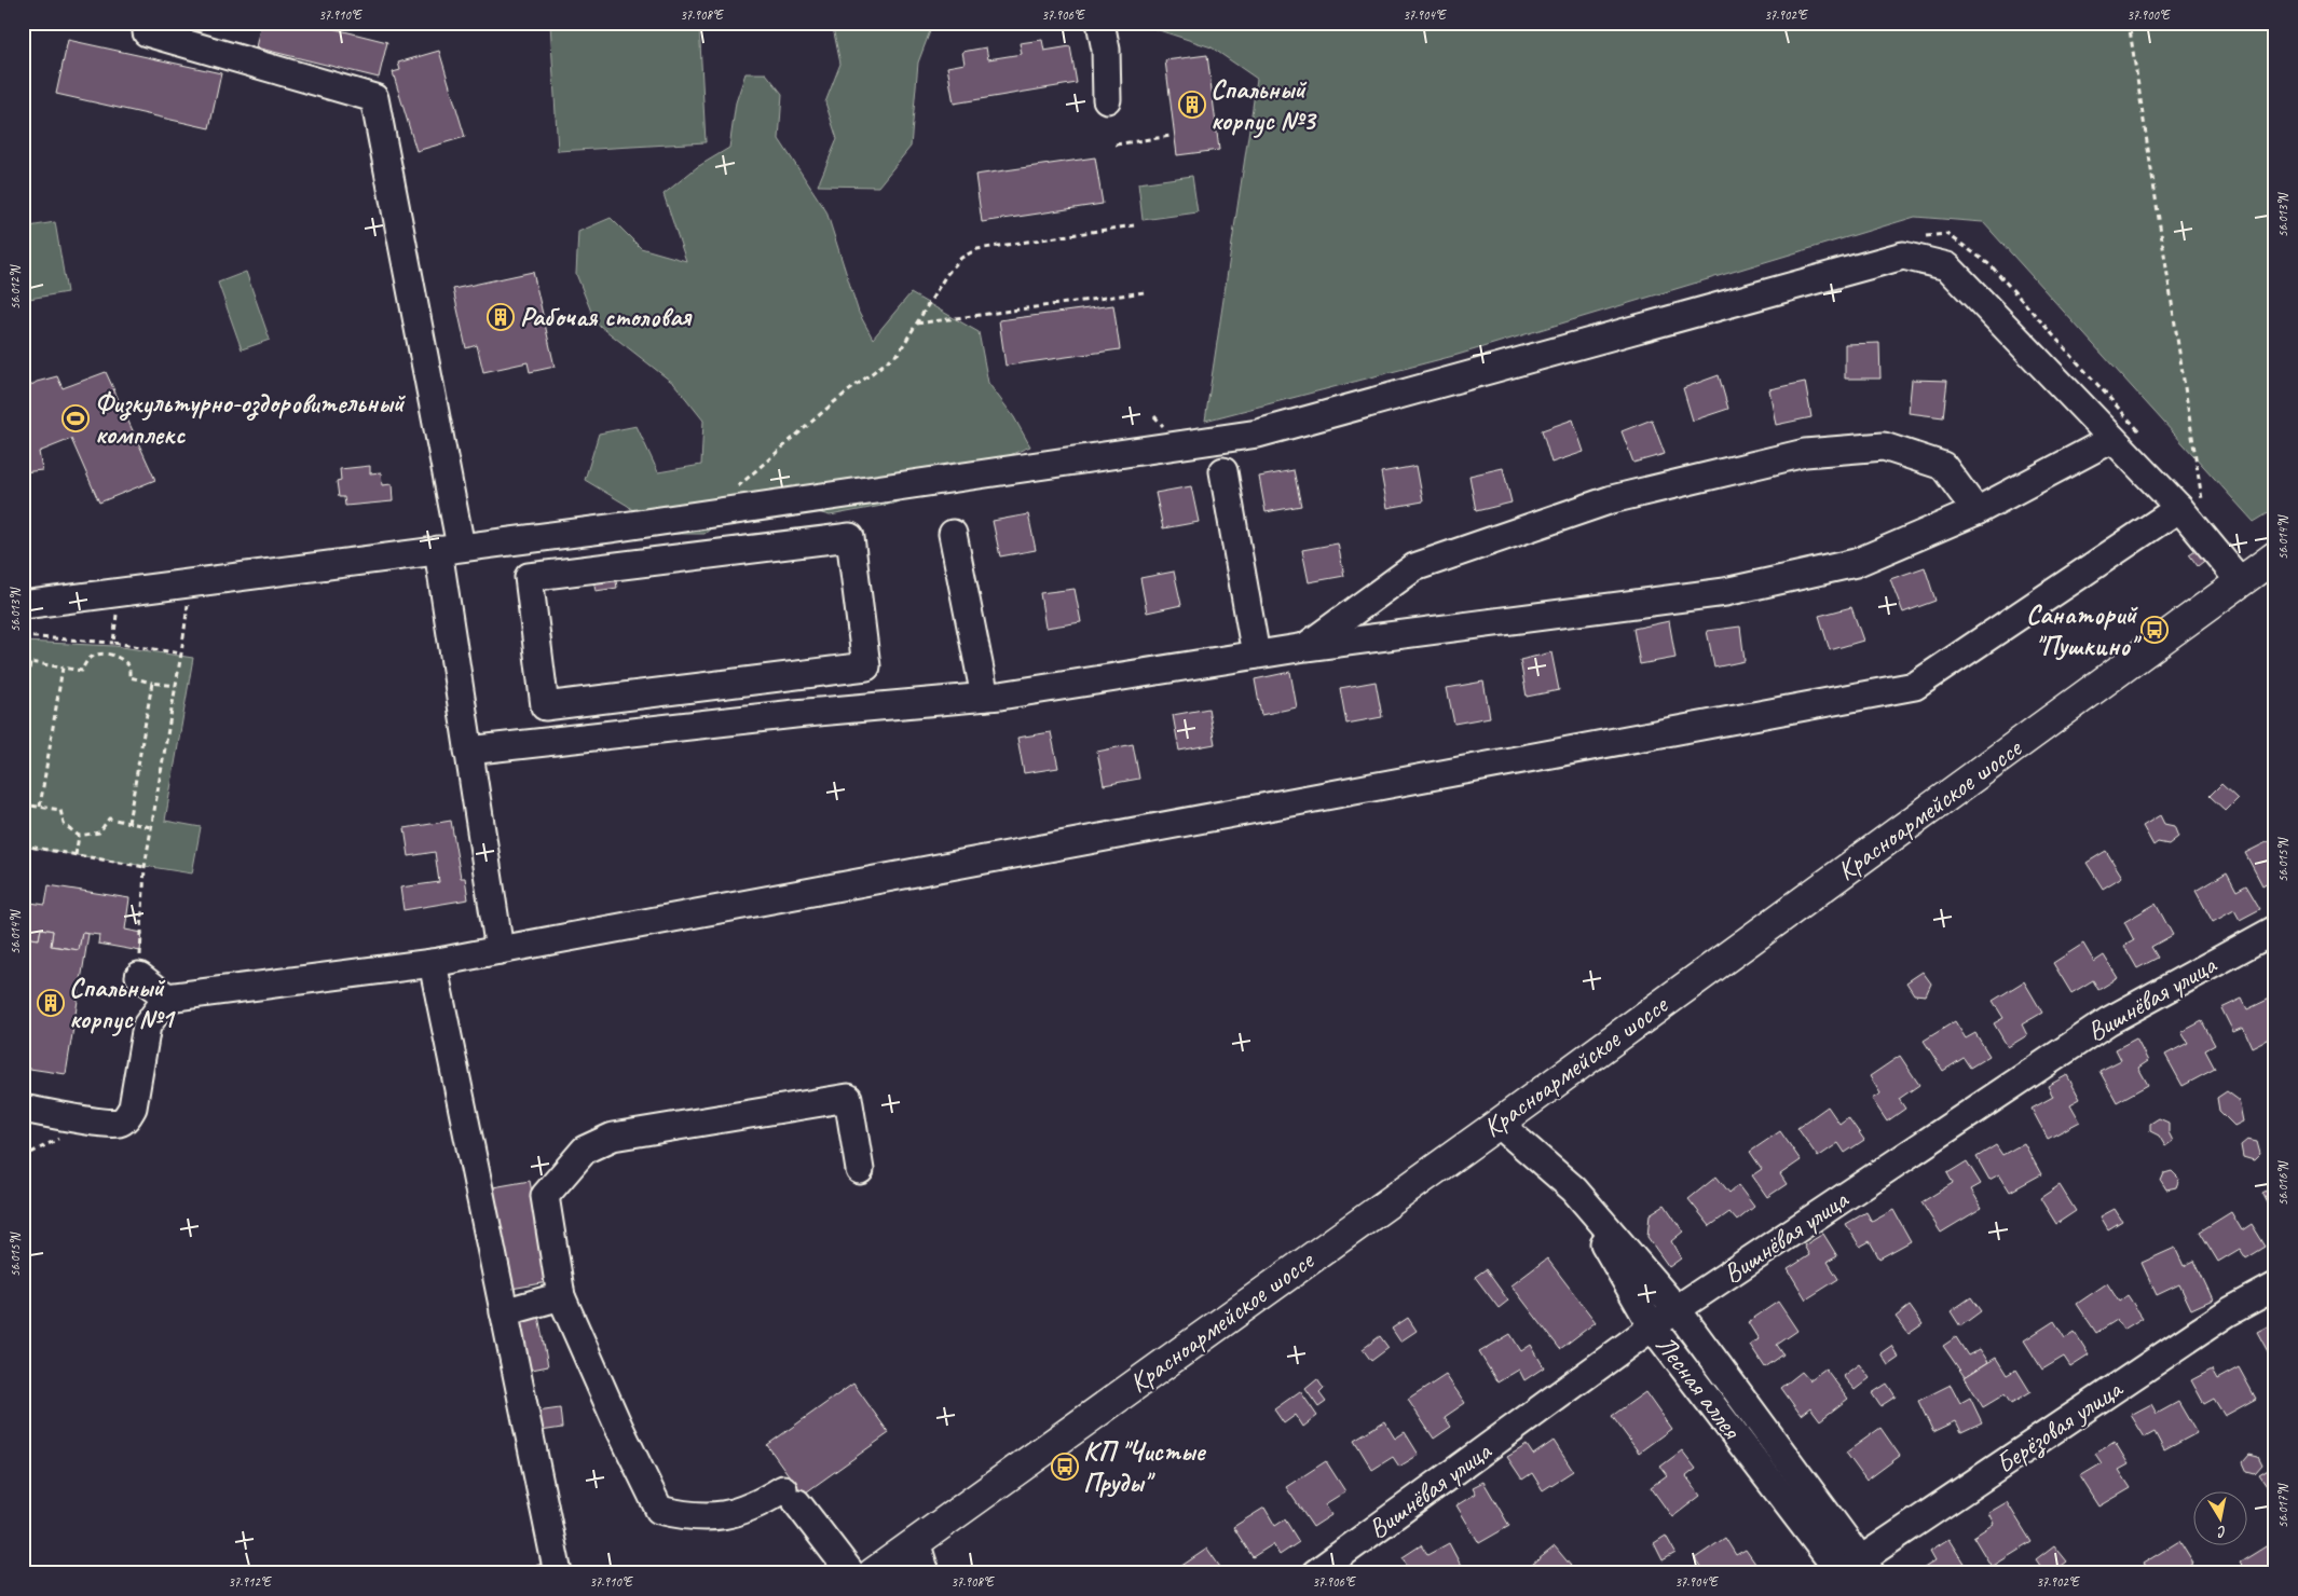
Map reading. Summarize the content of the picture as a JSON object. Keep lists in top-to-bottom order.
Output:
{
  "streets": {
    "main road": ["Красноармейское шоссе"],
    "street": ["Вишнёвая улица", "Лесная аллея", "Берёзовая улица"]
  },
  "crossings": [
    ["Вишнёвая улица", "Лесная аллея"],
    ["Лесная аллея", "Берёзовая улица"]
  ],
  "places": {
    "building": ["Спальный корпус №3", "Рабочая столовая", "Спальный корпус №1"],
    "sports": ["Физкультурно-оздоровительный комплекс"],
    "bus stop": ["Санаторий \"Пушкино\"", "КП \"Чистые Пруды\""]
  },
  "north": "bottom",
  "coordinates": [
    "37.910°E",
    "37.908°E",
    "37.906°E",
    "37.904°E",
    "37.902°E",
    "37.900°E",
    "56.013°N",
    "56.012°N",
    "56.014°N",
    "56.015°N",
    "56.016°N",
    "56.017°N",
    "37.912°E"
  ]
}
